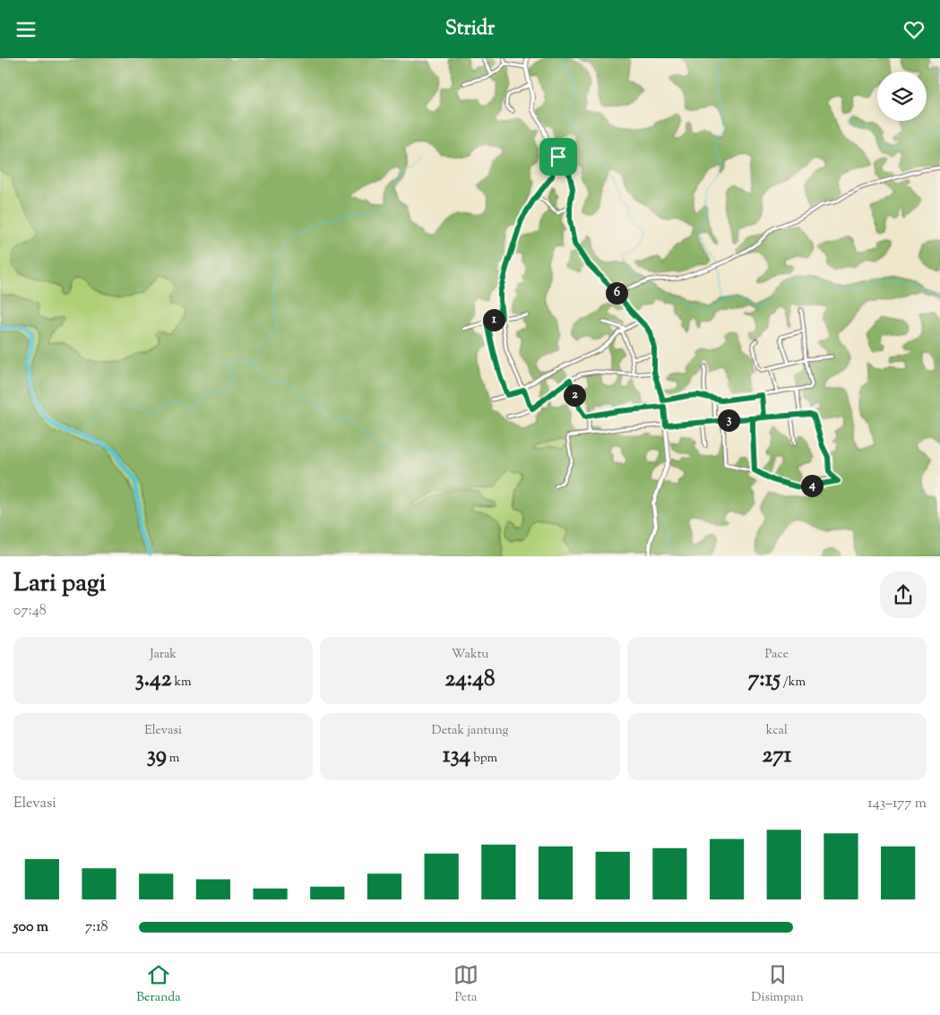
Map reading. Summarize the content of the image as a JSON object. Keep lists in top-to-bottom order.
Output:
{
  "page": {
    "header": "Stridr",
    "pins": [
      "6",
      "1",
      "2",
      "3",
      "4"
    ],
    "heading": ["Lari pagi", "07:48"],
    "stats": [
      ["Jarak", "3.42 km"],
      ["Waktu", "24:48"],
      ["Pace", "7:15 /km"],
      ["Elevasi", "39 m"],
      ["Detak jantung", "134 bpm"],
      ["kcal", "271"]
    ],
    "chart": ["Elevasi", "143–177 m"],
    "list": [
      {
        "name": "500 m",
        "note": "7:18"
      }
    ],
    "tabs": ["Beranda", "Peta", "Disimpan"]
  }
}
